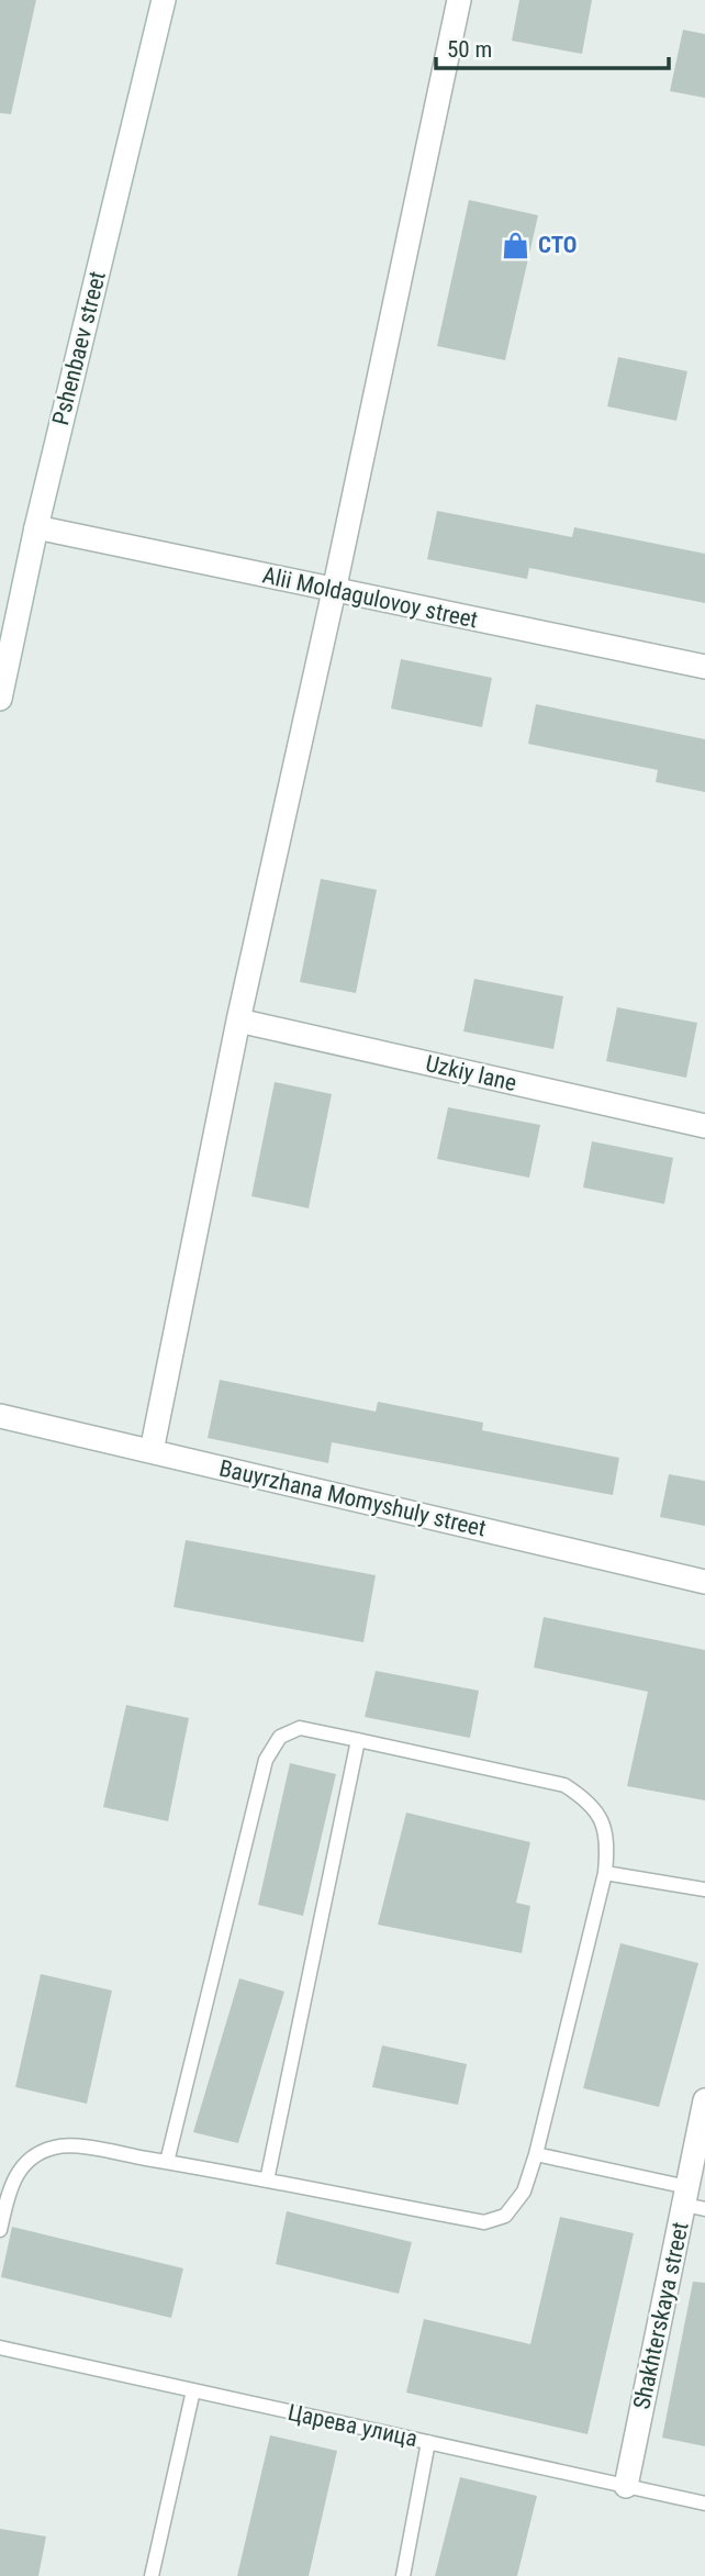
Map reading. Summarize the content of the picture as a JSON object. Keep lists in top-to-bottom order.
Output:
{
  "streets": {
    "street": [
      "Pshenbaev street",
      "Alii Moldagulovoy street",
      "Uzkiy lane",
      "Bauyrzhana Momyshuly street",
      "Shakhterskaya street"
    ],
    "lane": ["Царева улица"]
  },
  "crossings": [
    ["Pshenbaev street", "Alii Moldagulovoy street"],
    ["Shakhterskaya street", "Царева улица"]
  ],
  "places": {
    "shop": ["СТО"]
  },
  "scale_bar": "50 m"
}
